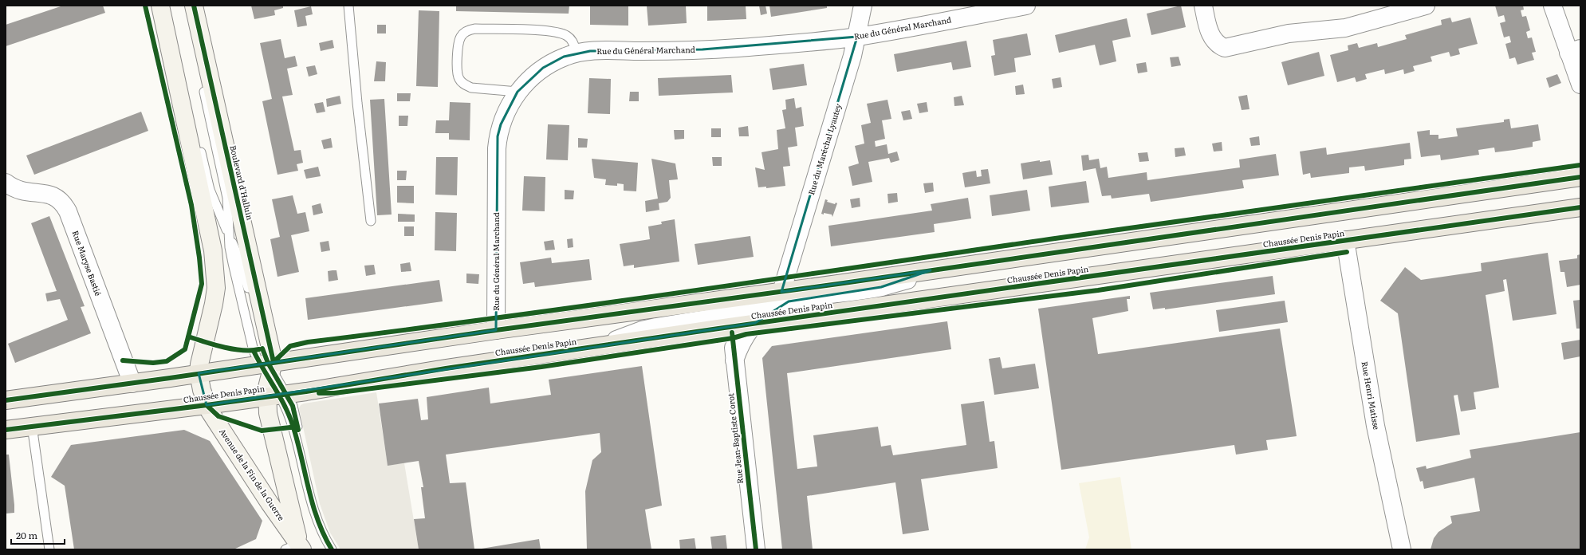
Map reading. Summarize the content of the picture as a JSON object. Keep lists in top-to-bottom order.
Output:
{
  "streets": {
    "main road": ["Boulevard d'Halluin", "Chaussée Denis Papin", "Avenue de la Fin de la Guerre"],
    "street": [
      "Rue du Général Marchand",
      "Rue du Maréchal Lyautey",
      "Rue Maryse Bastié",
      "Rue Henri Matisse",
      "Rue Jean-Baptiste Corot"
    ]
  },
  "crossings": [
    ["Rue du Général Marchand", "Rue du Maréchal Lyautey"],
    ["Rue du Général Marchand", "Chaussée Denis Papin"],
    ["Rue du Maréchal Lyautey", "Chaussée Denis Papin"],
    ["Boulevard d'Halluin", "Chaussée Denis Papin"],
    ["Boulevard d'Halluin", "Avenue de la Fin de la Guerre"],
    ["Chaussée Denis Papin", "Rue Maryse Bastié"],
    ["Chaussée Denis Papin", "Rue Henri Matisse"],
    ["Chaussée Denis Papin", "Rue Jean-Baptiste Corot"],
    ["Chaussée Denis Papin", "Avenue de la Fin de la Guerre"]
  ],
  "scale_bar": "20 m"
}
